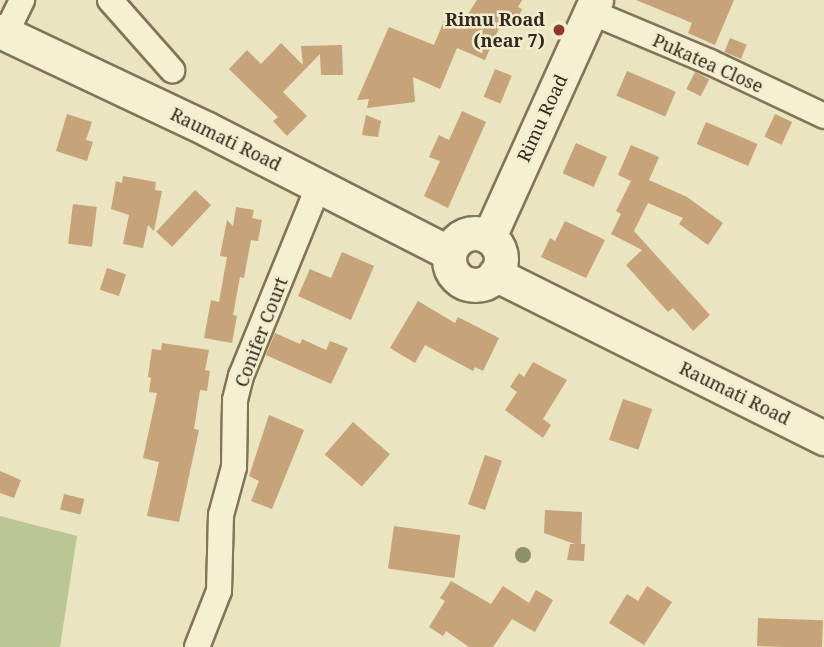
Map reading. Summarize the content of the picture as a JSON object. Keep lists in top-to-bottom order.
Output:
{
  "streets": {
    "main road": ["Rimu Road", "Raumati Road"],
    "street": ["Pukatea Close", "Conifer Court"]
  },
  "crossings": [
    ["Pukatea Close", "Rimu Road"],
    ["Rimu Road", "Raumati Road"],
    ["Raumati Road", "Conifer Court"]
  ],
  "places": ["Rimu Road (near 7)"]
}
